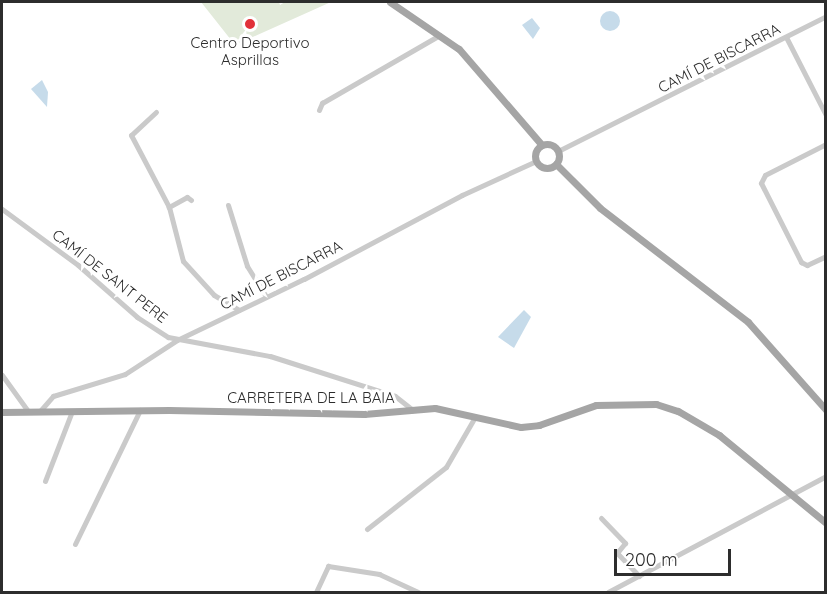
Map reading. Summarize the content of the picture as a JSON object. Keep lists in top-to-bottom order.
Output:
{
  "streets": {
    "main road": ["CARRETERA DE LA BAIA"],
    "street": ["CAMÍ DE BISCARRA", "CAMÍ DE SANT PERE"]
  },
  "crossings": [
    ["CAMÍ DE BISCARRA", "CAMÍ DE SANT PERE"],
    ["CAMÍ DE BISCARRA", "CARRETERA DE LA BAIA"],
    ["CAMÍ DE SANT PERE", "CARRETERA DE LA BAIA"]
  ],
  "places": ["Centro Deportivo Asprillas"],
  "scale_bar": "200 m"
}
